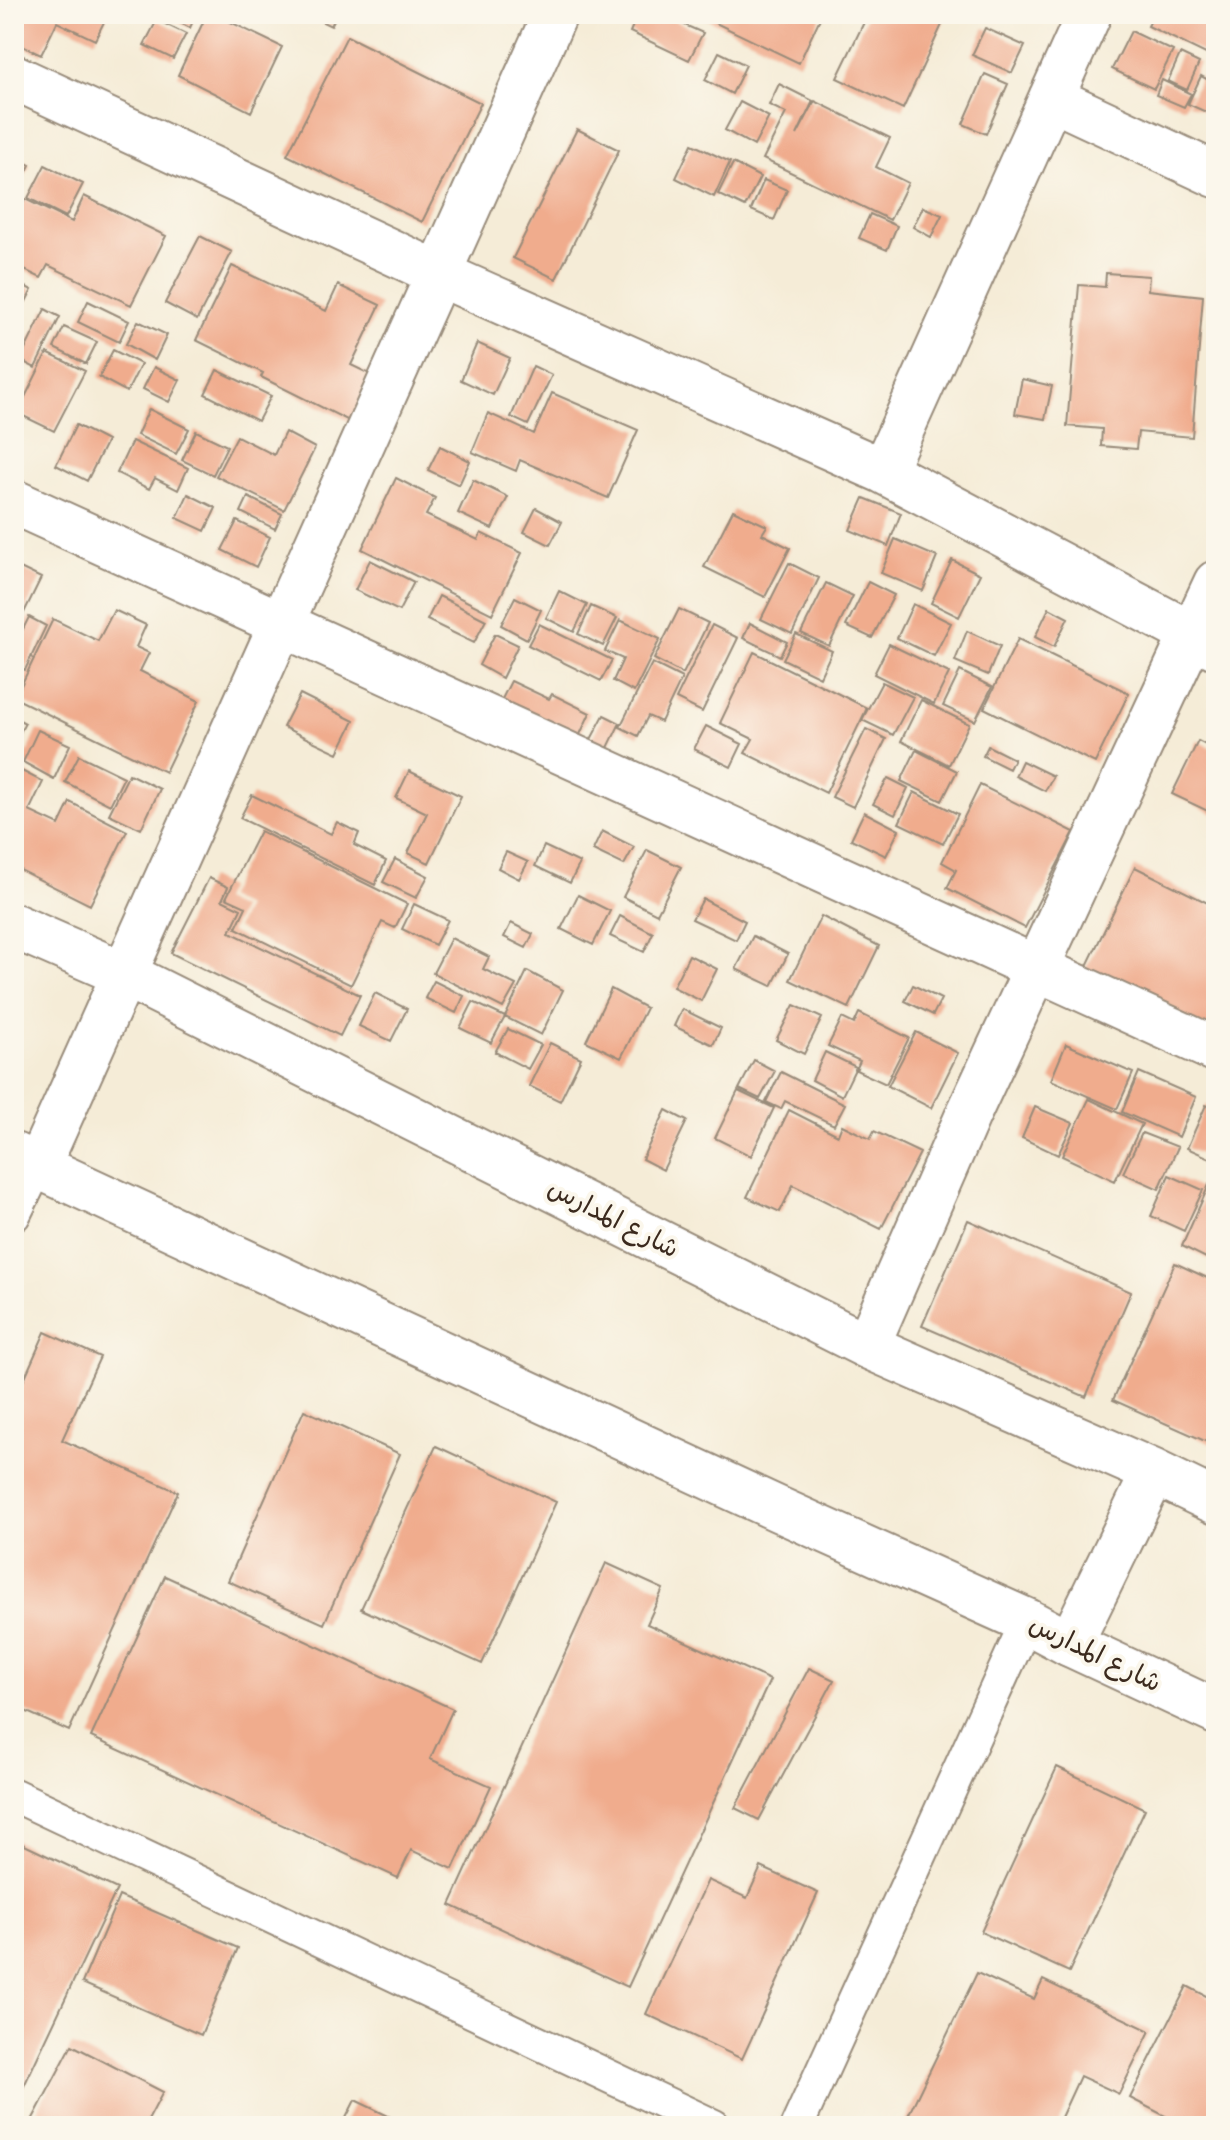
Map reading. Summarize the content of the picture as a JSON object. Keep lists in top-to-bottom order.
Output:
{
  "streets": {
    "street": ["شارع المدارس"]
  }
}
